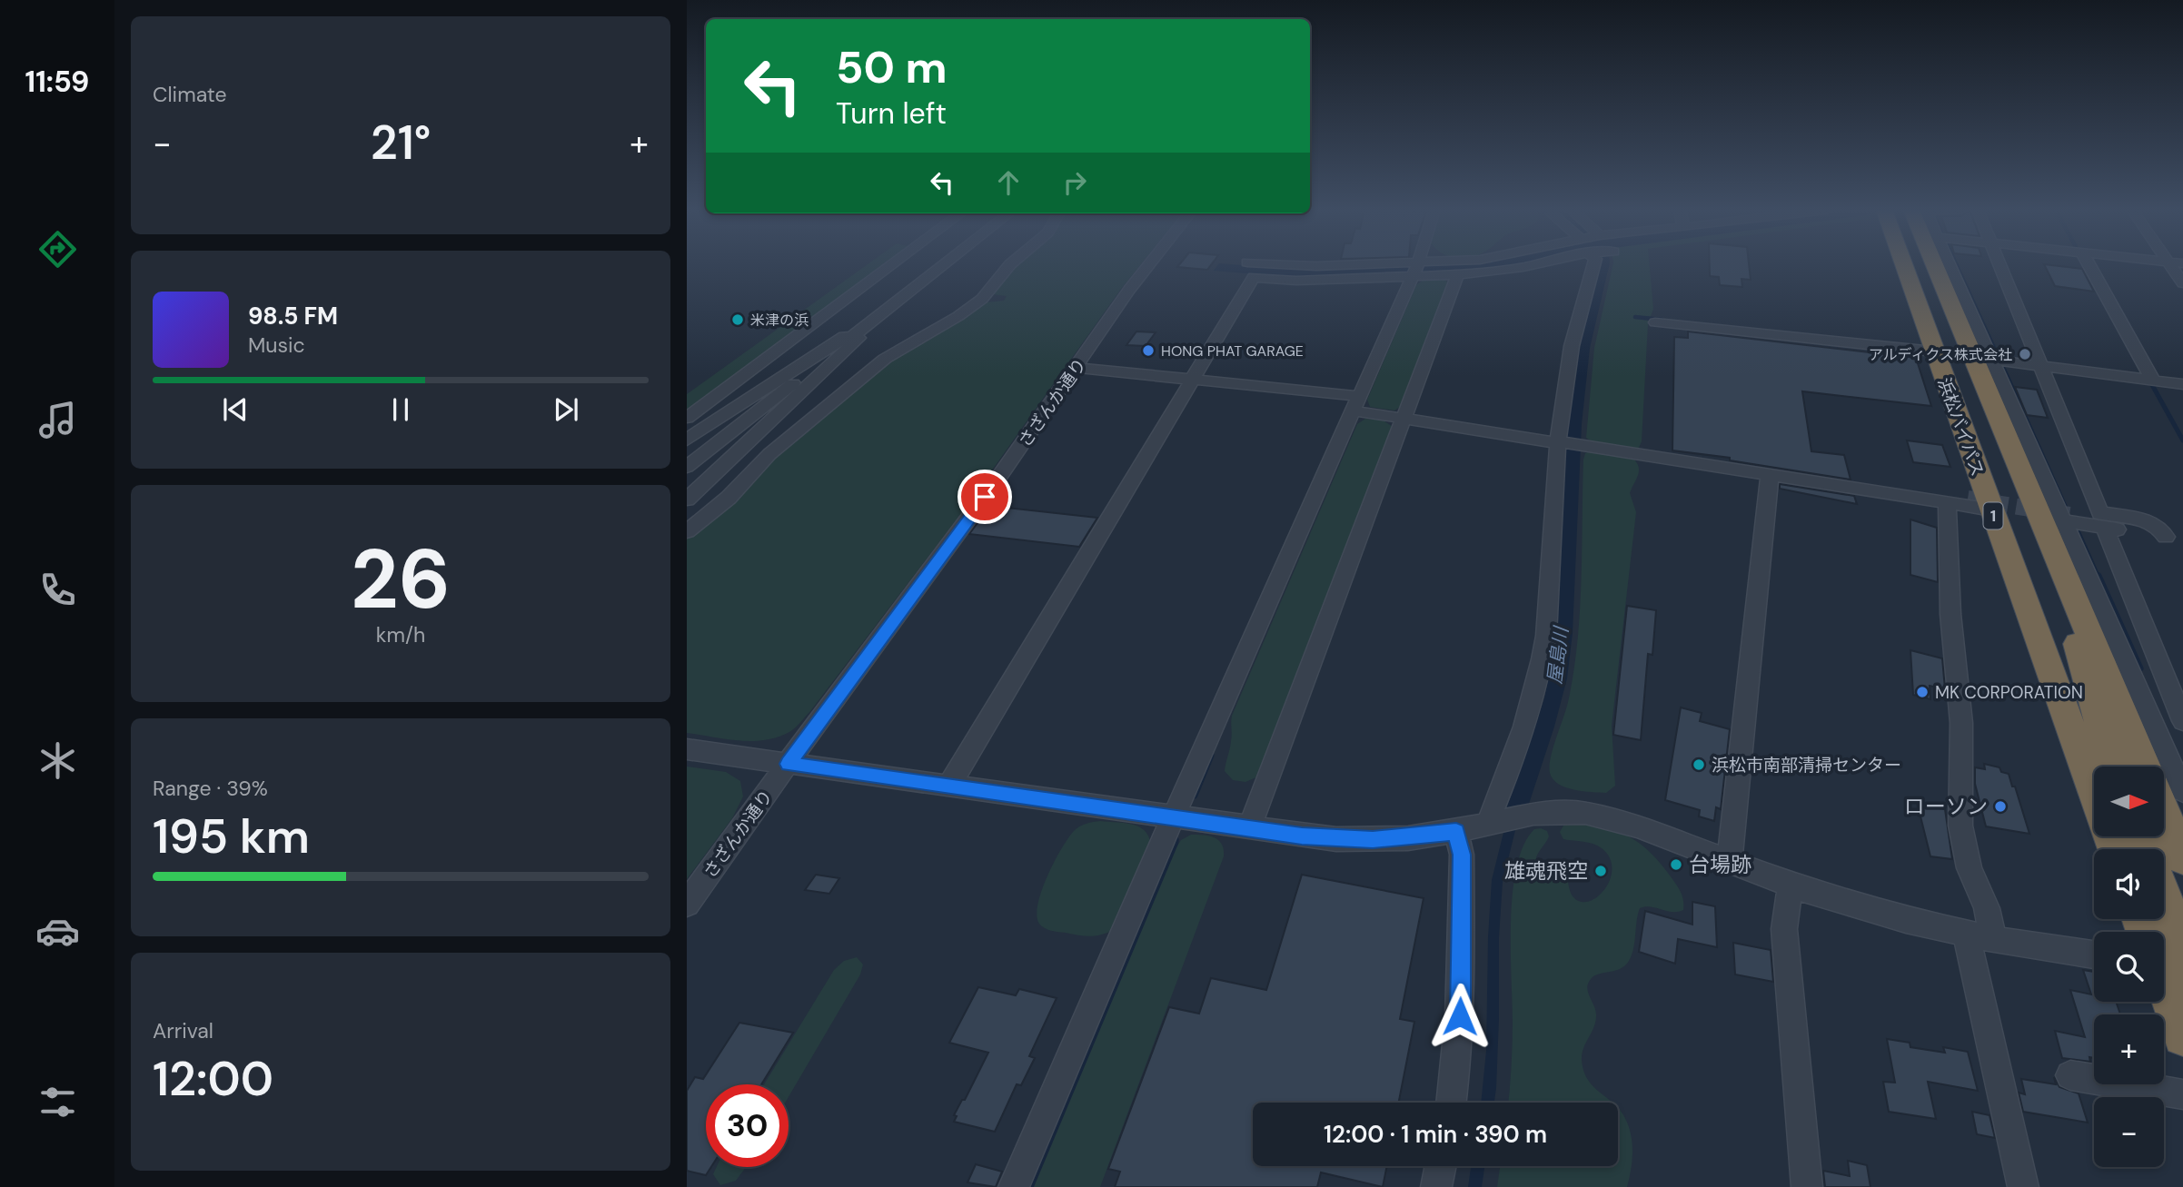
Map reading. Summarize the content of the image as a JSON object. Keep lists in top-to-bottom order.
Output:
{
  "streets": {
    "highway": ["浜松バイパス", "1"],
    "street": ["さざんか通り"]
  },
  "water": ["屋島川"],
  "places": [
    "米津の浜",
    "HONG PHAT GARAGE",
    "アルディクス株式会社",
    "MK CORPORATION",
    "浜松市南部清掃センター",
    "ローソン",
    "台場跡",
    "雄魂飛空"
  ],
  "north": "right",
  "page": {
    "tabs": "11:59",
    "tile": [
      "Climate",
      ["26", "km/h"],
      ["Range · 39%", "195 km"],
      ["Arrival", "12:00"]
    ],
    "turn": ["50 m", "Turn left"],
    "heat": ["−", "21°", "+"],
    "song": ["98.5 FM", "Music"],
    "map_buttons": ["+", "−"],
    "limit": "30",
    "trip": "12:00 · 1 min · 390 m"
  }
}
